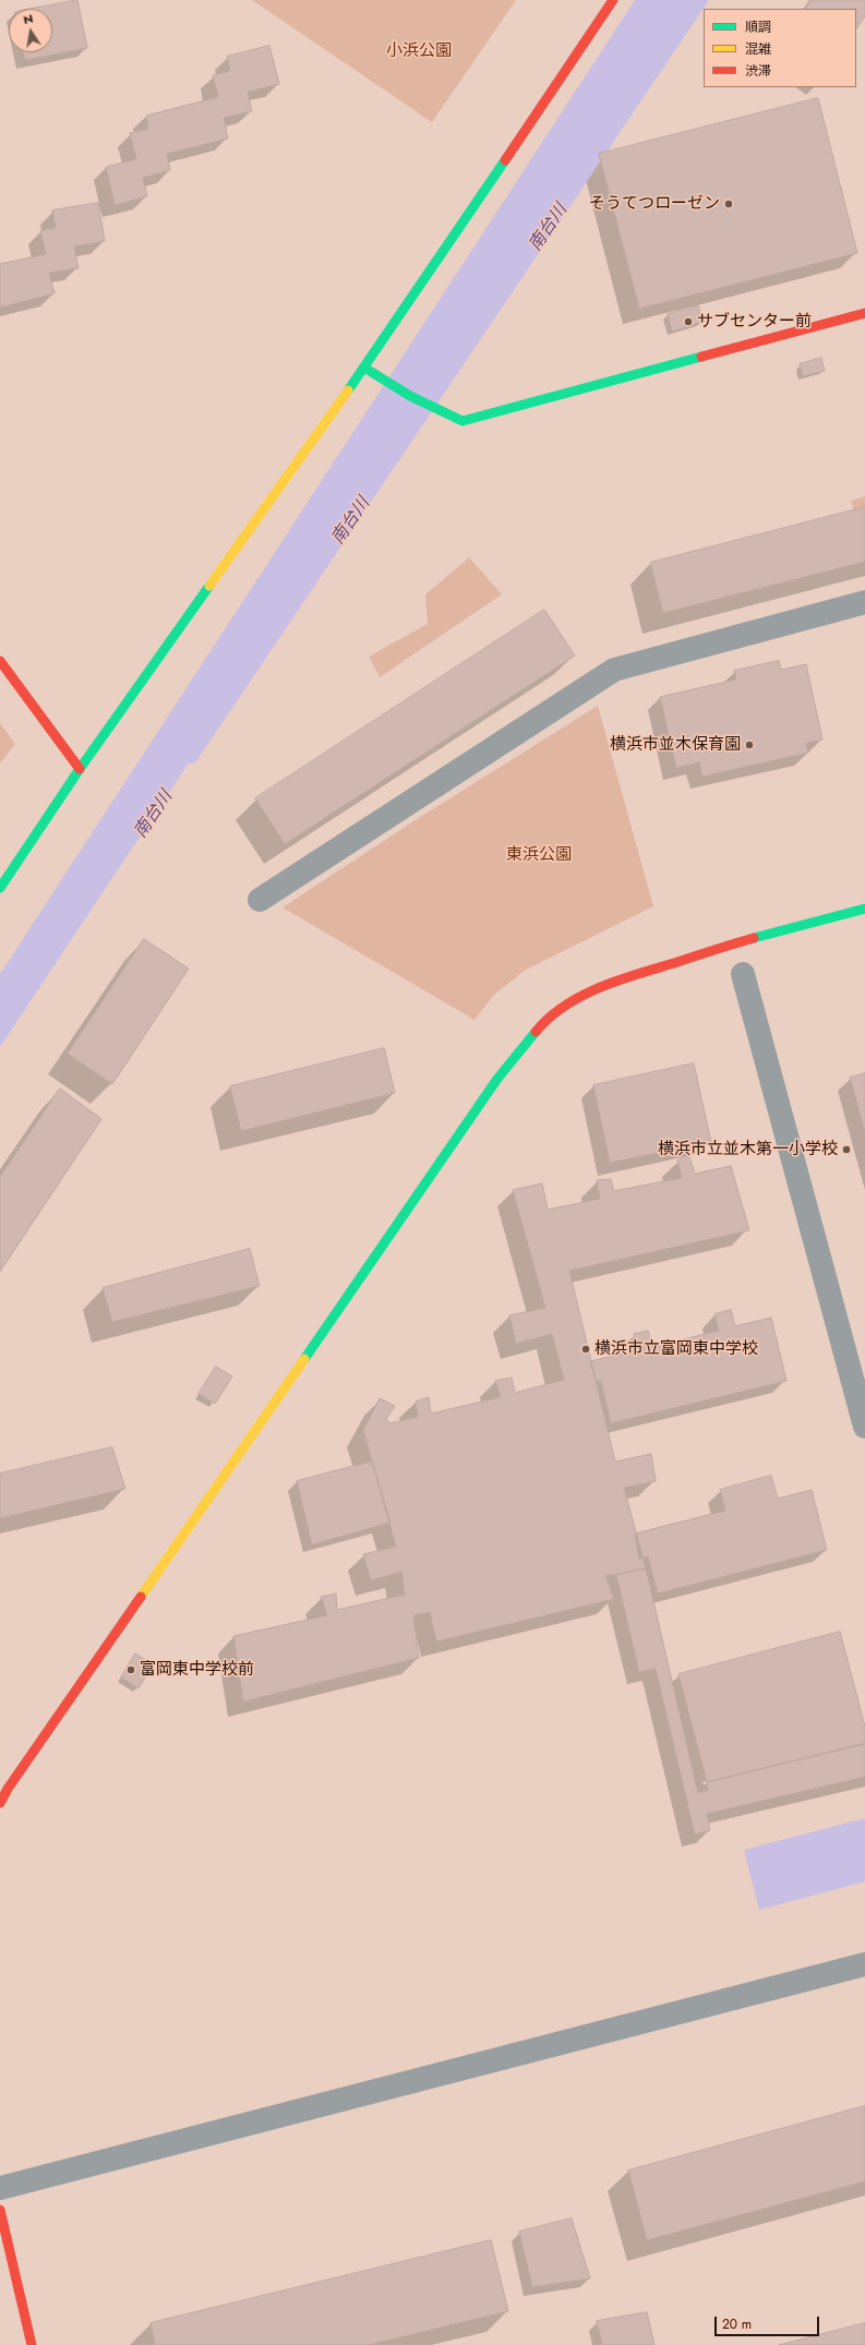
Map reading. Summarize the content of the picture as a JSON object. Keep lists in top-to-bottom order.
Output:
{
  "water": ["南台川"],
  "parks": ["小浜公園", "東浜公園"],
  "places": [
    "そうてつローゼン",
    "サブセンター前",
    "横浜市並木保育園",
    "横浜市立並木第一小学校",
    "横浜市立富岡東中学校",
    "富岡東中学校前"
  ],
  "legend": ["順調", "混雑", "渋滞"],
  "scale_bar": "20 m",
  "north": "top"
}
